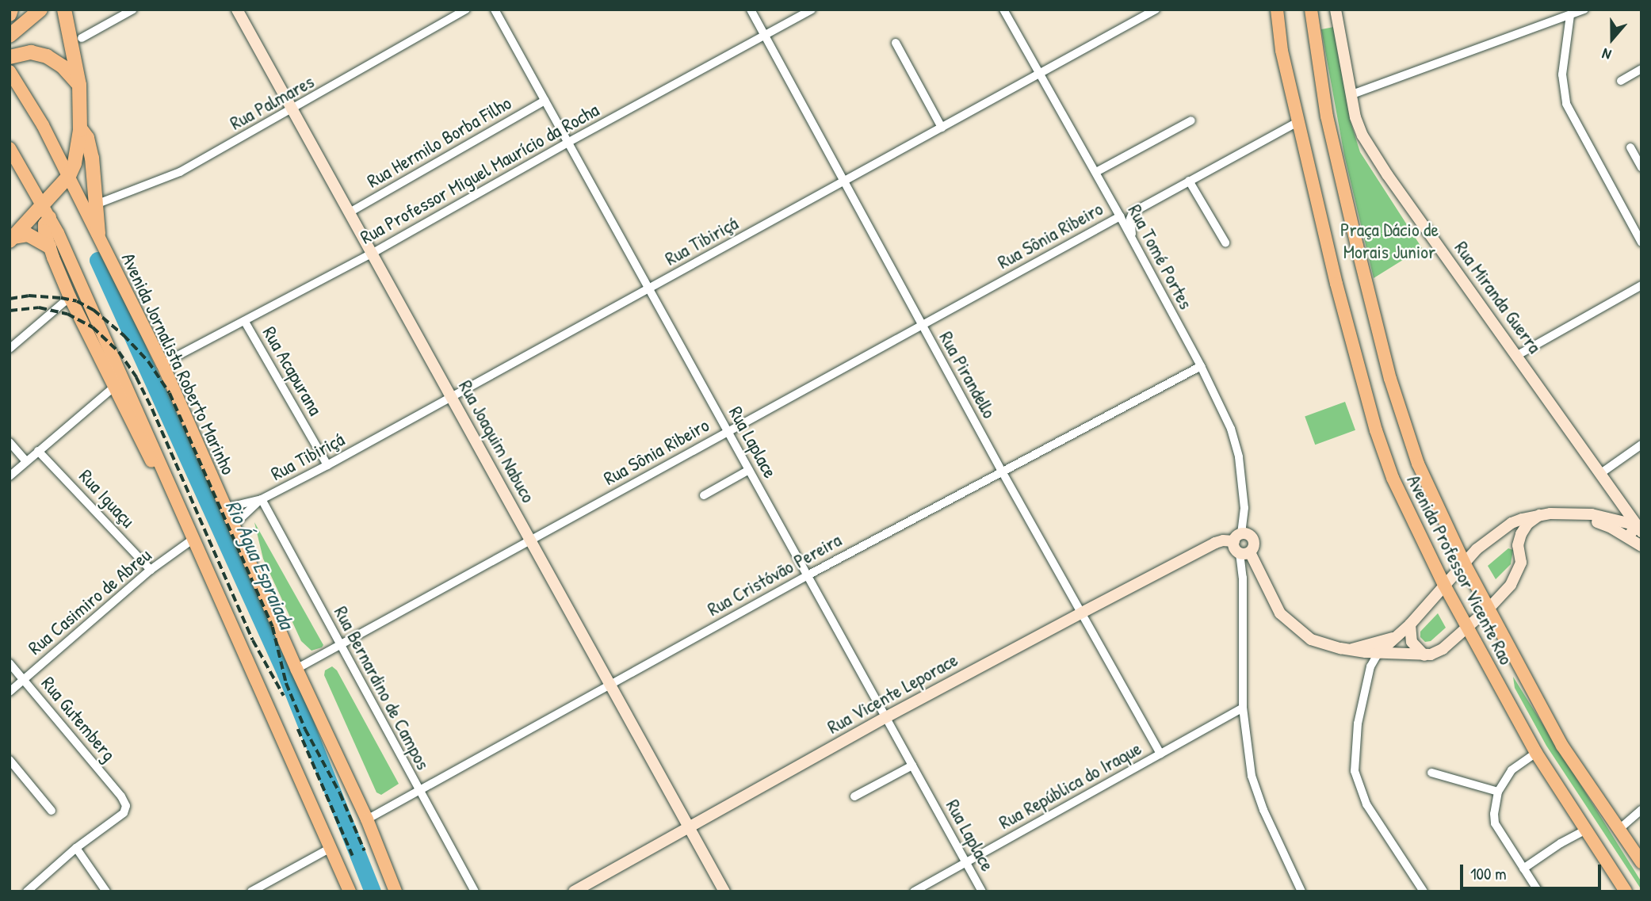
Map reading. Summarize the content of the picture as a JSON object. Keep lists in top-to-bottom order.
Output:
{
  "streets": {
    "main road": ["Avenida Jornalista Roberto Marinho", "Avenida Professor Vicente Rao"],
    "street": [
      "Rua Palmares",
      "Rua Hermilo Borba Filho",
      "Rua Professor Miguel Maurício da Rocha",
      "Rua Sônia Ribeiro",
      "Rua Tibiriçá",
      "Rua Tomé Portes",
      "Rua Miranda Guerra",
      "Rua Acapurana",
      "Rua Pirandello",
      "Rua Joaquim Nabuco",
      "Rua Laplace",
      "Rua Iguaçu",
      "Rua Cristóvão Pereira",
      "Rua Casimiro de Abreu",
      "Rua Bernardino de Campos",
      "Rua Vicente Leporace",
      "Rua Gutemberg",
      "Rua República do Iraque"
    ]
  },
  "crossings": [
    ["Rua Palmares", "Rua Joaquim Nabuco"],
    ["Rua Hermilo Borba Filho", "Rua Joaquim Nabuco"],
    ["Rua Hermilo Borba Filho", "Rua Laplace"],
    ["Rua Professor Miguel Maurício da Rocha", "Avenida Jornalista Roberto Marinho"],
    ["Rua Professor Miguel Maurício da Rocha", "Rua Acapurana"],
    ["Rua Professor Miguel Maurício da Rocha", "Rua Pirandello"],
    ["Rua Professor Miguel Maurício da Rocha", "Rua Joaquim Nabuco"],
    ["Rua Professor Miguel Maurício da Rocha", "Rua Laplace"],
    ["Rua Sônia Ribeiro", "Rua Tomé Portes"],
    ["Rua Sônia Ribeiro", "Avenida Jornalista Roberto Marinho"],
    ["Rua Sônia Ribeiro", "Rua Pirandello"],
    ["Rua Sônia Ribeiro", "Rua Joaquim Nabuco"],
    ["Rua Sônia Ribeiro", "Rua Laplace"],
    ["Rua Sônia Ribeiro", "Avenida Professor Vicente Rao"],
    ["Rua Sônia Ribeiro", "Rua Bernardino de Campos"],
    ["Rua Tibiriçá", "Rua Tomé Portes"],
    ["Rua Tibiriçá", "Avenida Jornalista Roberto Marinho"],
    ["Rua Tibiriçá", "Rua Acapurana"],
    ["Rua Tibiriçá", "Rua Pirandello"],
    ["Rua Tibiriçá", "Rua Joaquim Nabuco"],
    ["Rua Tibiriçá", "Rua Laplace"],
    ["Rua Tibiriçá", "Rua Bernardino de Campos"],
    ["Rua Tomé Portes", "Rua Cristóvão Pereira"],
    ["Rua Tomé Portes", "Rua Vicente Leporace"],
    ["Avenida Jornalista Roberto Marinho", "Rua Cristóvão Pereira"],
    ["Rua Pirandello", "Rua Cristóvão Pereira"],
    ["Rua Pirandello", "Rua Vicente Leporace"],
    ["Rua Pirandello", "Rua República do Iraque"],
    ["Rua Joaquim Nabuco", "Rua Cristóvão Pereira"],
    ["Rua Joaquim Nabuco", "Rua Vicente Leporace"],
    ["Rua Laplace", "Rua Cristóvão Pereira"],
    ["Rua Laplace", "Rua Vicente Leporace"],
    ["Rua Laplace", "Rua República do Iraque"],
    ["Rua Iguaçu", "Rua Casimiro de Abreu"],
    ["Rua Cristóvão Pereira", "Rua Bernardino de Campos"],
    ["Rua Casimiro de Abreu", "Rua Gutemberg"]
  ],
  "water": ["Rio Água Espraiada"],
  "parks": ["Praça Dácio de Morais Junior"],
  "scale_bar": "100 m",
  "north": "bottom"
}
